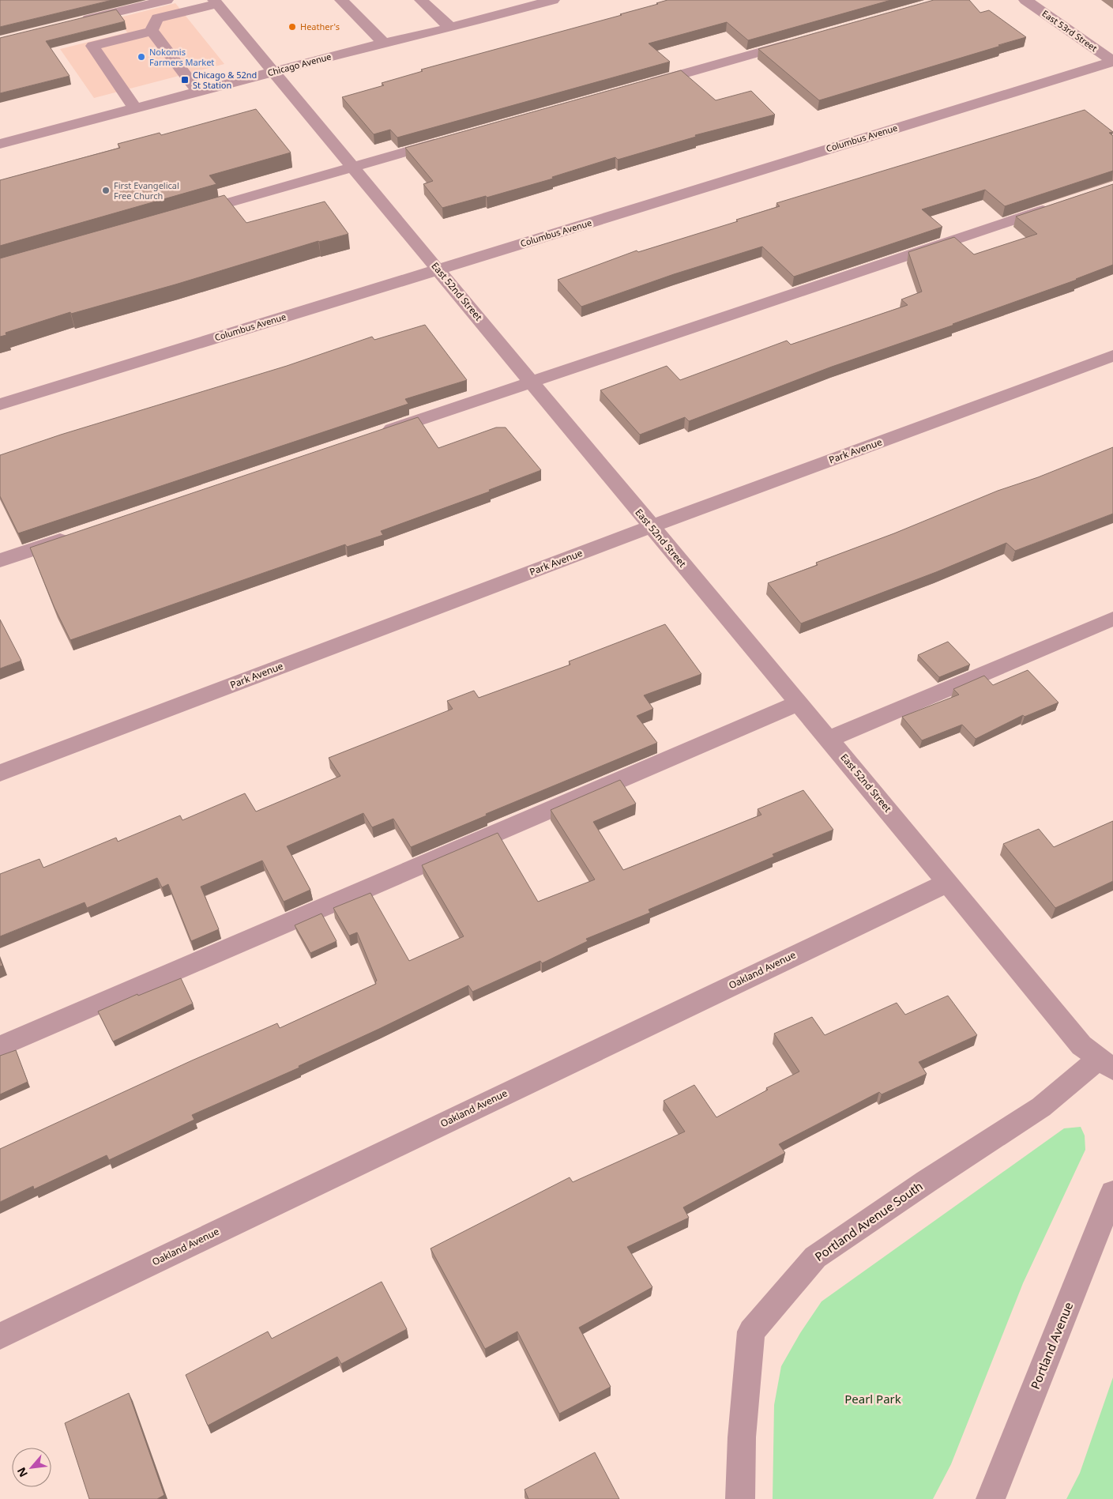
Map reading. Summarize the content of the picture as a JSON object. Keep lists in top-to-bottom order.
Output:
{
  "streets": {
    "street": [
      "East 53rd Street",
      "Chicago Avenue",
      "Columbus Avenue",
      "East 52nd Street",
      "Park Avenue",
      "Oakland Avenue",
      "Portland Avenue South",
      "Portland Avenue"
    ]
  },
  "crossings": [
    ["East 53rd Street", "Columbus Avenue"],
    ["Chicago Avenue", "East 52nd Street"],
    ["Columbus Avenue", "East 52nd Street"],
    ["East 52nd Street", "Park Avenue"],
    ["East 52nd Street", "Oakland Avenue"],
    ["East 52nd Street", "Portland Avenue South"]
  ],
  "parks": ["Pearl Park"],
  "places": {
    "other": ["Heather's", "Nokomis Farmers Market", "First Evangelical Free Church"],
    "transit": ["Chicago & 52nd St Station"]
  },
  "north": "bottom left"
}
